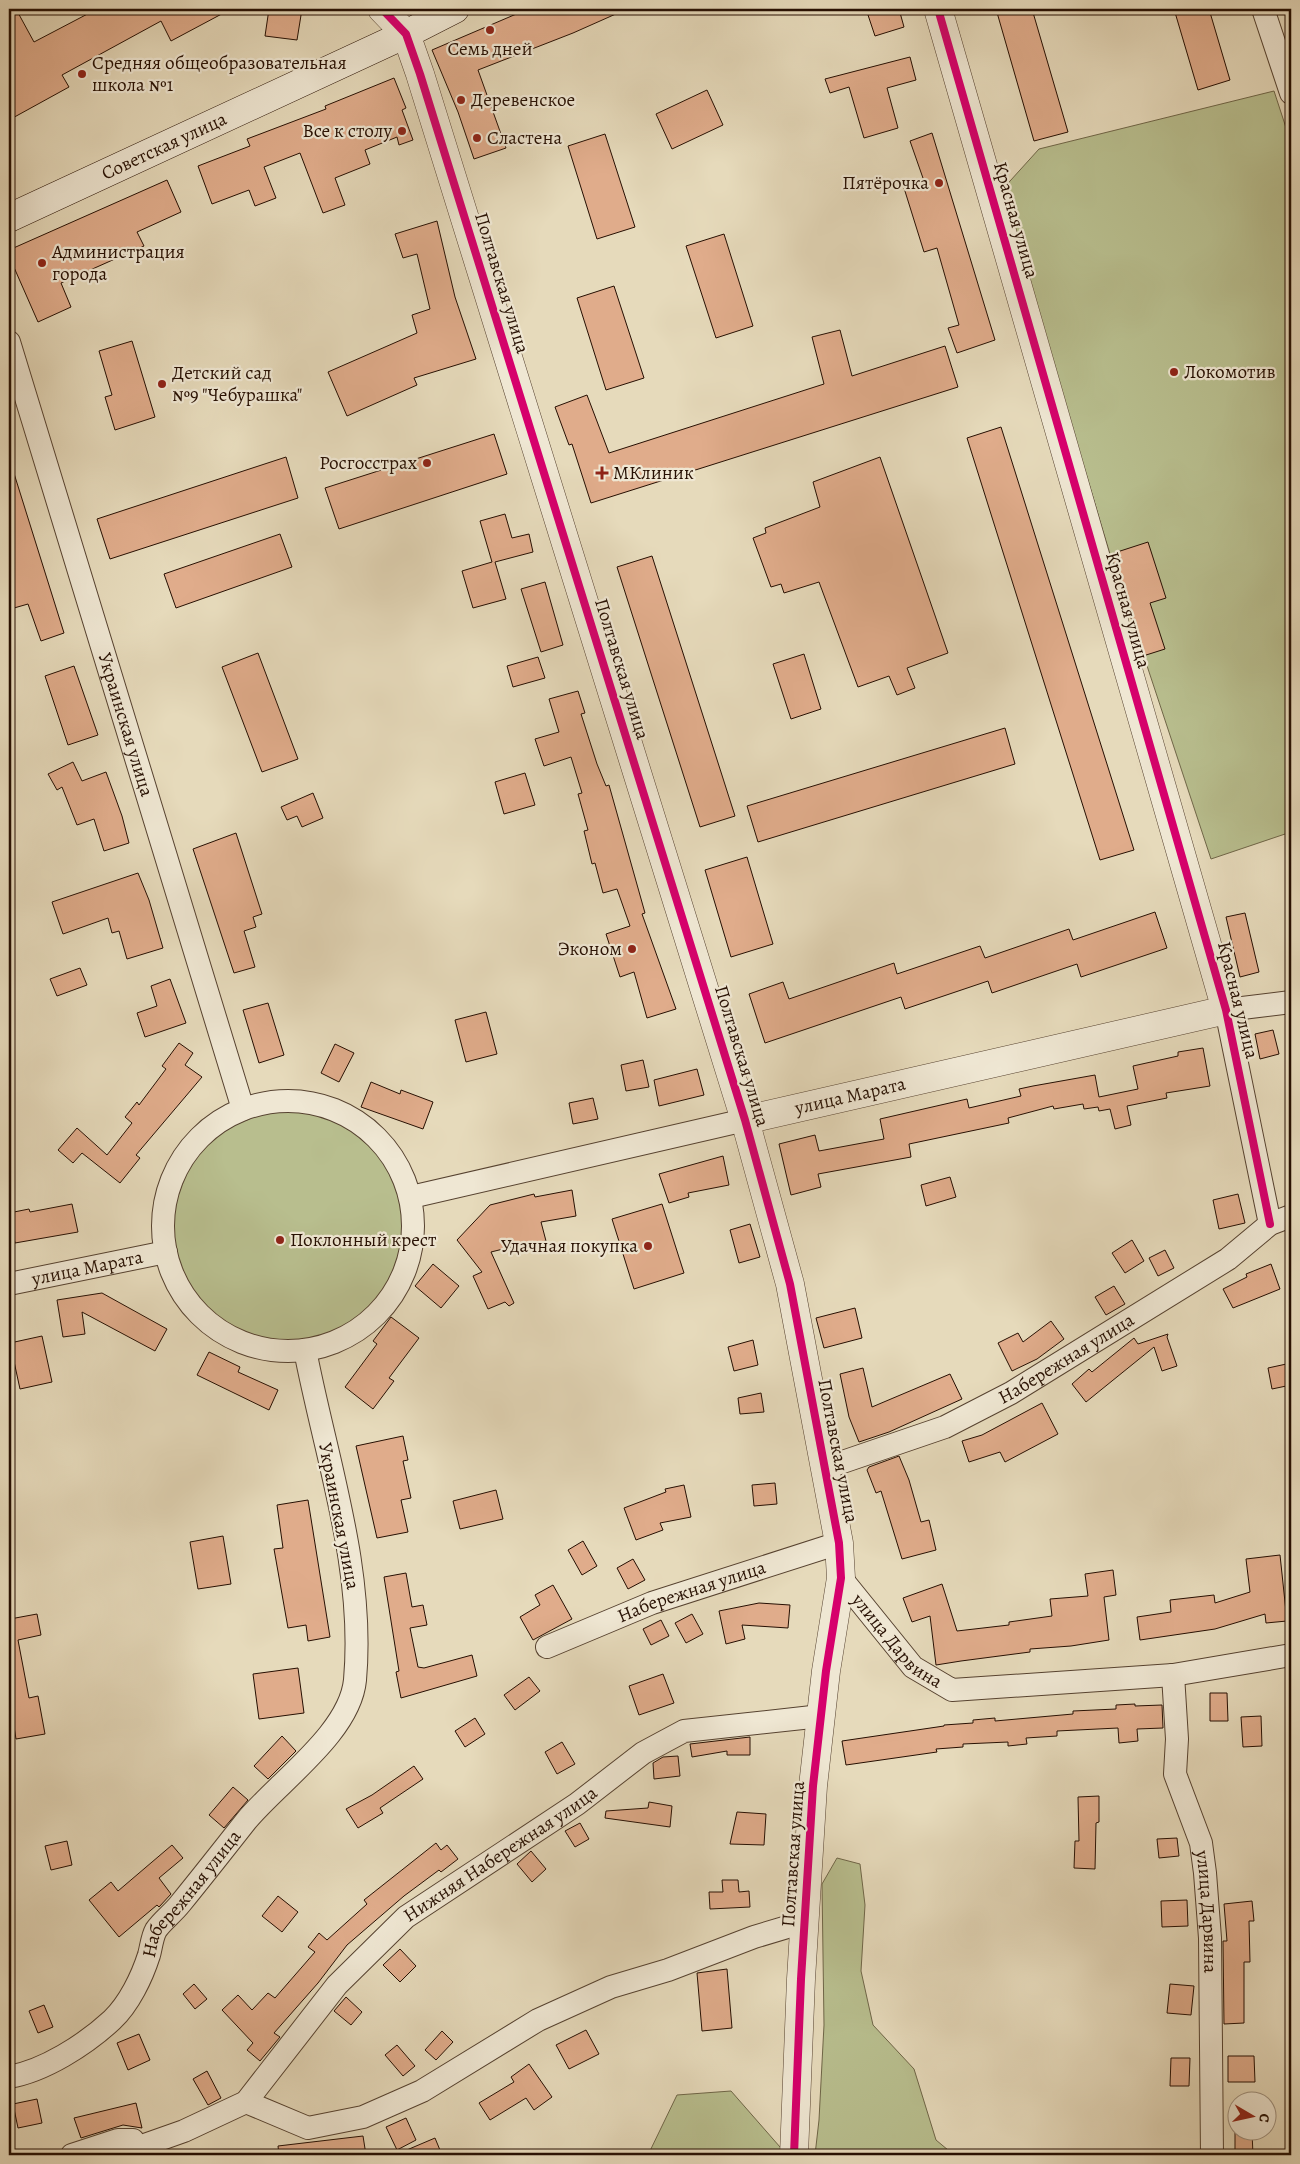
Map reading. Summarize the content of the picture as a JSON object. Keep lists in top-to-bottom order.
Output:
{
  "streets": {
    "street": [
      "Советская улица",
      "Красная улица",
      "Полтавская улица",
      "Украинская улица",
      "улица Марата",
      "Набережная улица",
      "улица Дарвина",
      "Нижняя Набережная улица"
    ]
  },
  "crossings": [
    ["Советская улица", "Полтавская улица"],
    ["Красная улица", "улица Марата"],
    ["Красная улица", "Набережная улица"],
    ["Полтавская улица", "улица Марата"],
    ["Полтавская улица", "Набережная улица"],
    ["Полтавская улица", "улица Дарвина"],
    ["Полтавская улица", "Нижняя Набережная улица"],
    ["Украинская улица", "улица Марата"],
    ["Украинская улица", "Набережная улица"]
  ],
  "places": {
    "other": [
      "Семь дней",
      "Средняя общеобразовательная школа №1",
      "Деревенское",
      "Все к столу",
      "Сластена",
      "Пятёрочка",
      "Администрация города",
      "Локомотив",
      "Детский сад №9 \"Чебурашка\"",
      "Росгосстрах",
      "Эконом",
      "Поклонный крест",
      "Удачная покупка"
    ],
    "health": ["МКлиник"]
  },
  "north": "right"
}
